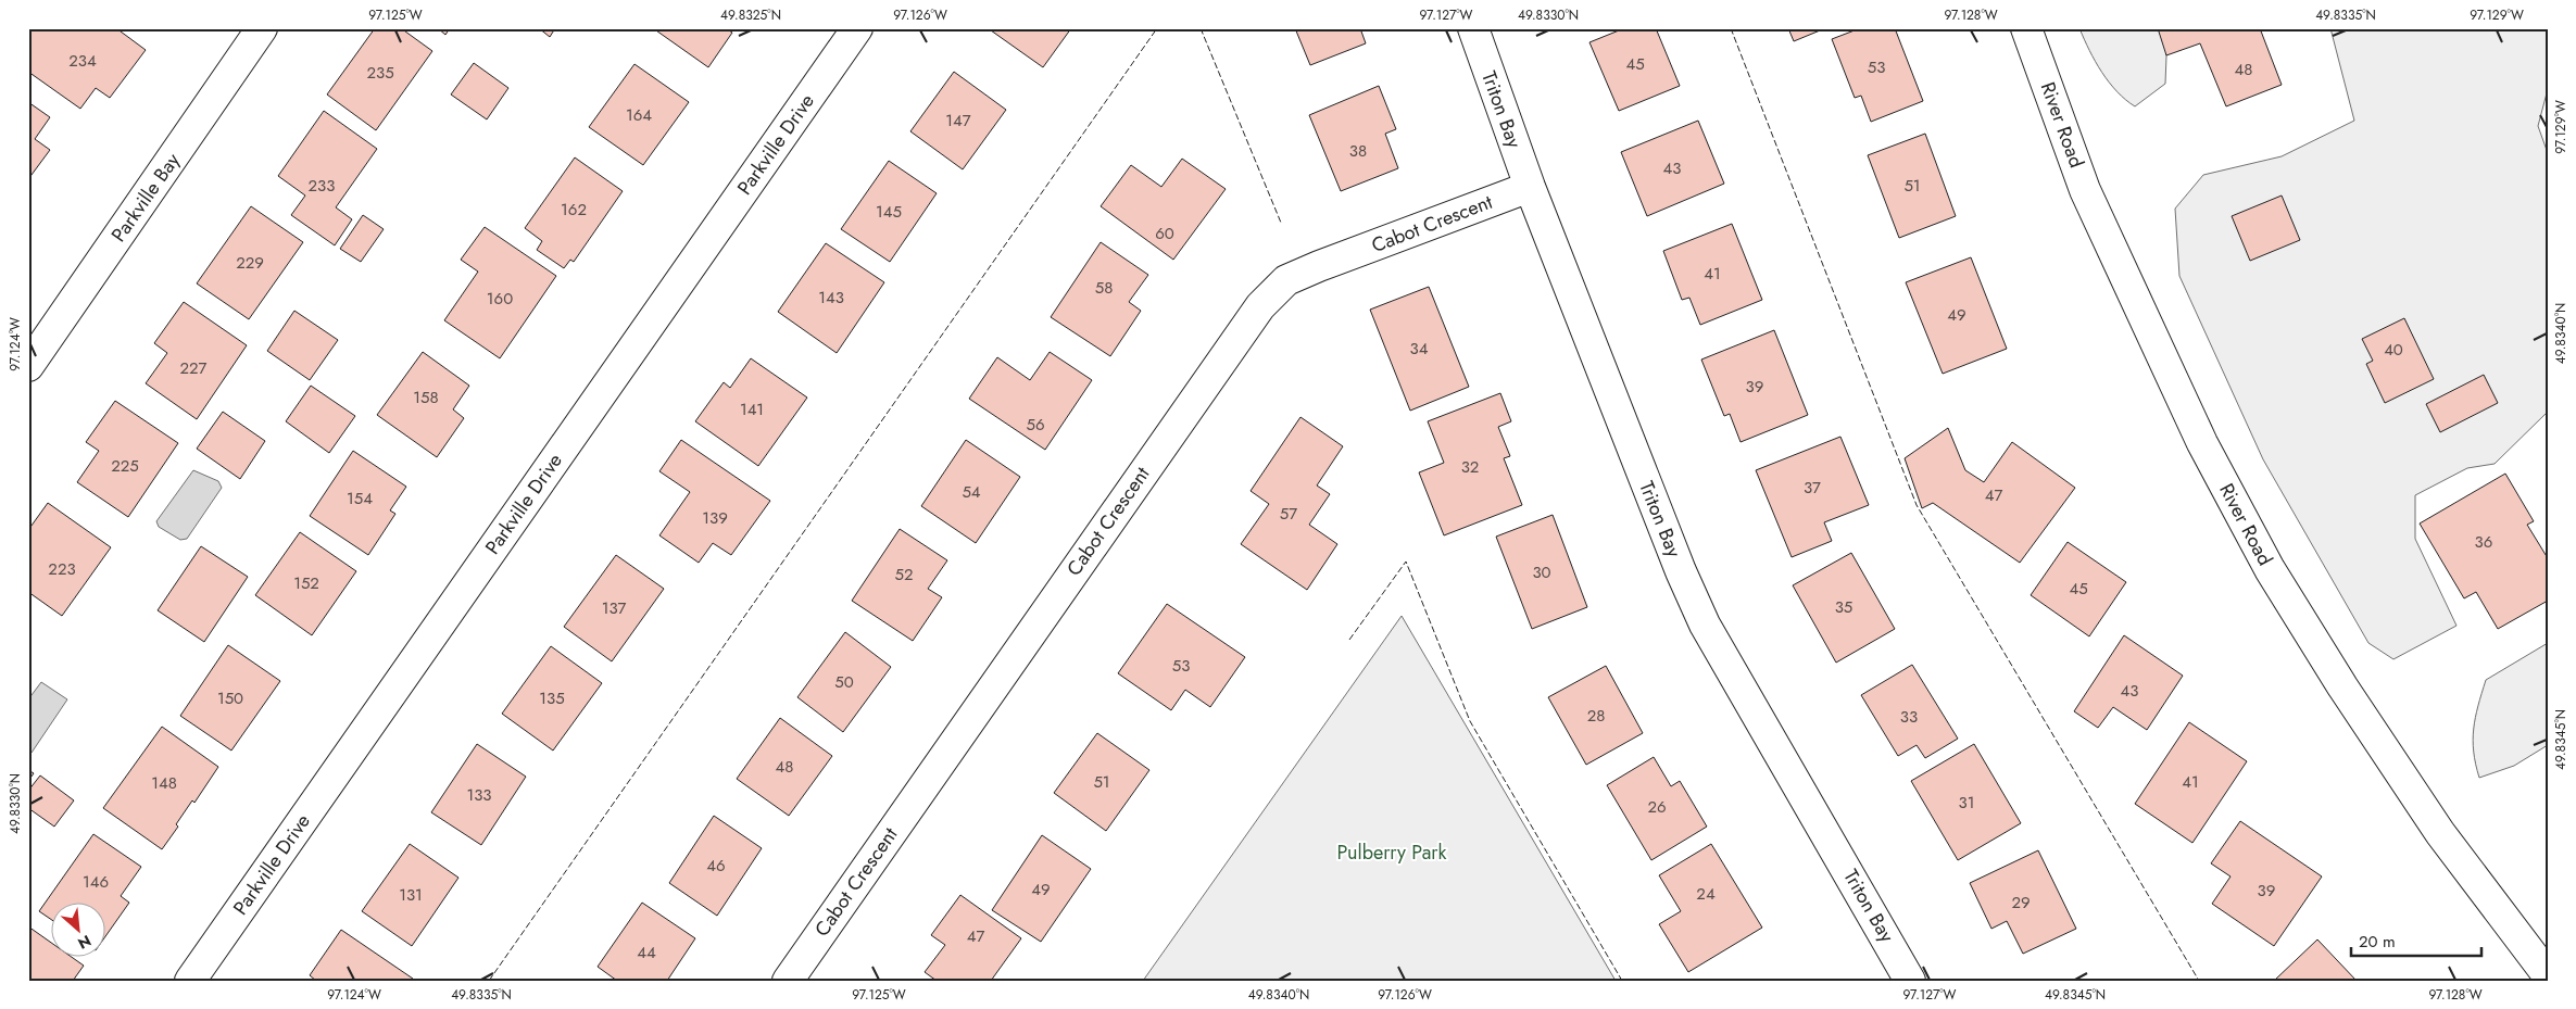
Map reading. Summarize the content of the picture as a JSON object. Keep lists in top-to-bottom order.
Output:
{
  "streets": {
    "street": [
      "Triton Bay",
      "River Road",
      "Parkville Drive",
      "Parkville Bay",
      "Cabot Crescent"
    ]
  },
  "crossings": [
    ["Triton Bay", "Cabot Crescent"]
  ],
  "parks": ["Pulberry Park"],
  "house_numbers": [
    "234",
    "45",
    "53",
    "48",
    "235",
    "164",
    "147",
    "38",
    "43",
    "233",
    "51",
    "162",
    "145",
    "60",
    "229",
    "41",
    "58",
    "143",
    "160",
    "49",
    "34",
    "40",
    "227",
    "39",
    "158",
    "141",
    "56",
    "225",
    "32",
    "37",
    "54",
    "47",
    "154",
    "57",
    "139",
    "36",
    "223",
    "30",
    "52",
    "152",
    "45",
    "35",
    "137",
    "53",
    "50",
    "43",
    "150",
    "135",
    "28",
    "33",
    "48",
    "51",
    "41",
    "148",
    "133",
    "31",
    "26",
    "46",
    "146",
    "49",
    "39",
    "24",
    "131",
    "29",
    "47",
    "44"
  ],
  "scale_bar": "20 m",
  "north": "bottom right",
  "coordinates": [
    "97.125°W",
    "49.8325°N",
    "97.126°W",
    "97.127°W",
    "49.8330°N",
    "97.128°W",
    "49.8335°N",
    "97.129°W",
    "49.8340°N",
    "97.124°W",
    "49.8345°N"
  ]
}
